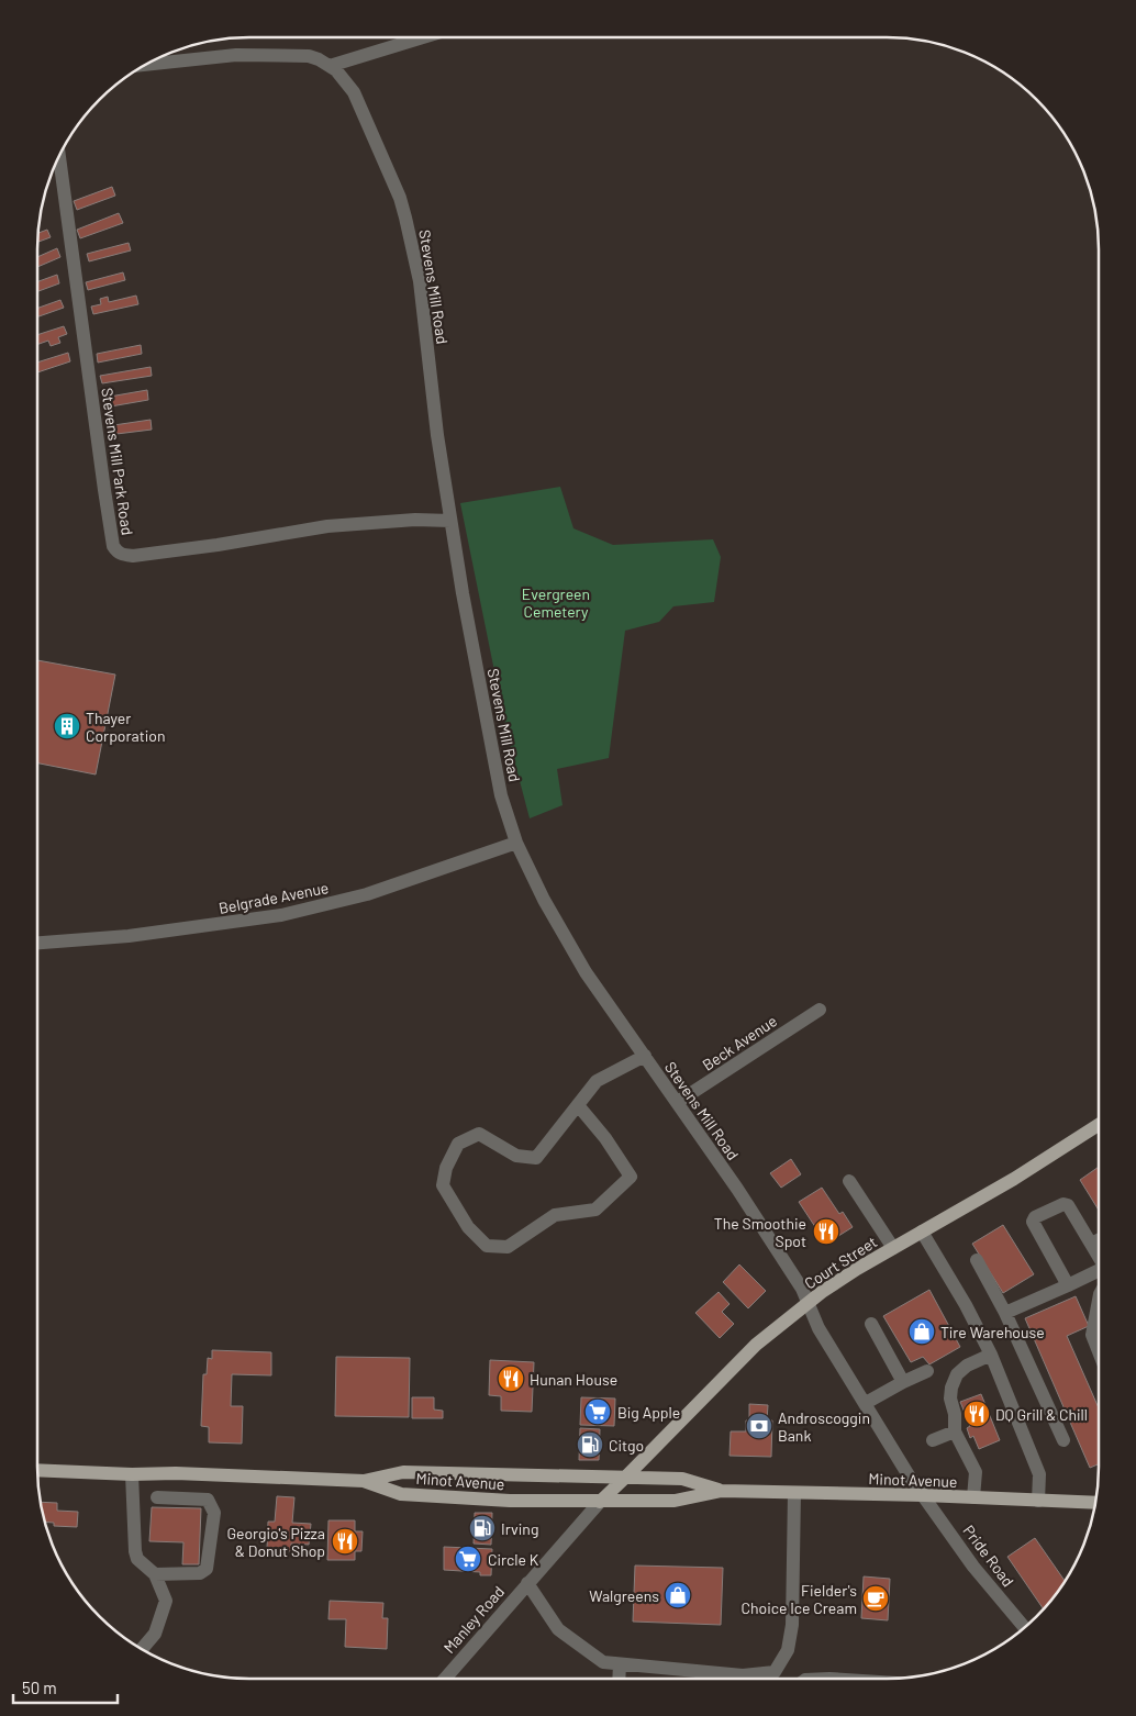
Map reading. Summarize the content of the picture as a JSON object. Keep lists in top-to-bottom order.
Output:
{
  "streets": {
    "main road": ["Court Street", "Minot Avenue", "Manley Road"],
    "street": [
      "Stevens Mill Road",
      "Stevens Mill Park Road",
      "Belgrade Avenue",
      "Beck Avenue",
      "Pride Road"
    ]
  },
  "crossings": [
    ["Stevens Mill Road", "Stevens Mill Park Road"],
    ["Stevens Mill Road", "Belgrade Avenue"],
    ["Stevens Mill Road", "Beck Avenue"],
    ["Stevens Mill Road", "Court Street"],
    ["Stevens Mill Road", "Minot Avenue"],
    ["Stevens Mill Road", "Pride Road"],
    ["Court Street", "Minot Avenue"],
    ["Court Street", "Manley Road"],
    ["Minot Avenue", "Pride Road"],
    ["Minot Avenue", "Manley Road"]
  ],
  "parks": ["Evergreen Cemetery"],
  "places": {
    "building": ["Thayer Corporation"],
    "restaurant": [
      "The Smoothie Spot",
      "Hunan House",
      "DQ Grill & Chill",
      "Georgio's Pizza & Donut Shop"
    ],
    "shop": ["Tire Warehouse", "Walgreens"],
    "supermarket": ["Big Apple", "Circle K"],
    "bank": ["Androscoggin Bank"],
    "fuel station": ["Citgo", "Irving"],
    "cafe": ["Fielder's Choice Ice Cream"]
  },
  "scale_bar": "50 m"
}
